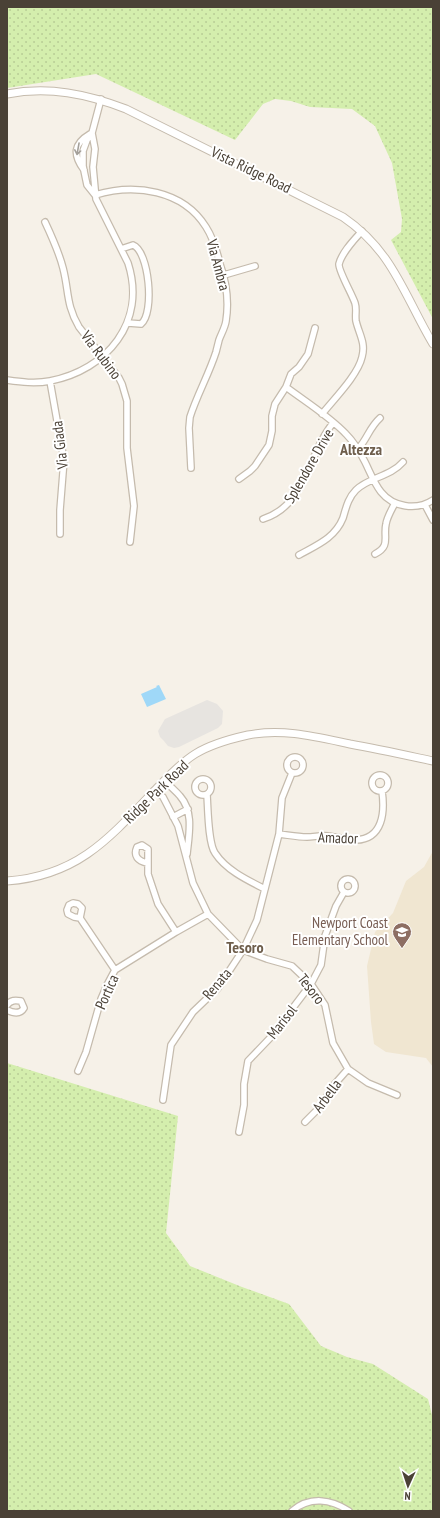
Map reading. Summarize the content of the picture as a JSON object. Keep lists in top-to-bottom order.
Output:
{
  "streets": {
    "street": [
      "Vista Ridge Road",
      "Via Ambra",
      "Via Rubino",
      "Via Giada",
      "Splendore Drive",
      "Ridge Park Road",
      "Amador",
      "Renata",
      "Tesoro",
      "Portica",
      "Marisol",
      "Arbella"
    ]
  },
  "crossings": [
    ["Ridge Park Road", "Tesoro"],
    ["Amador", "Renata"],
    ["Renata", "Tesoro"],
    ["Tesoro", "Portica"],
    ["Tesoro", "Marisol"],
    ["Tesoro", "Arbella"]
  ],
  "districts": ["Altezza", "Tesoro"],
  "places": {
    "school or university": ["Newport Coast Elementary School"]
  },
  "north": "bottom"
}
